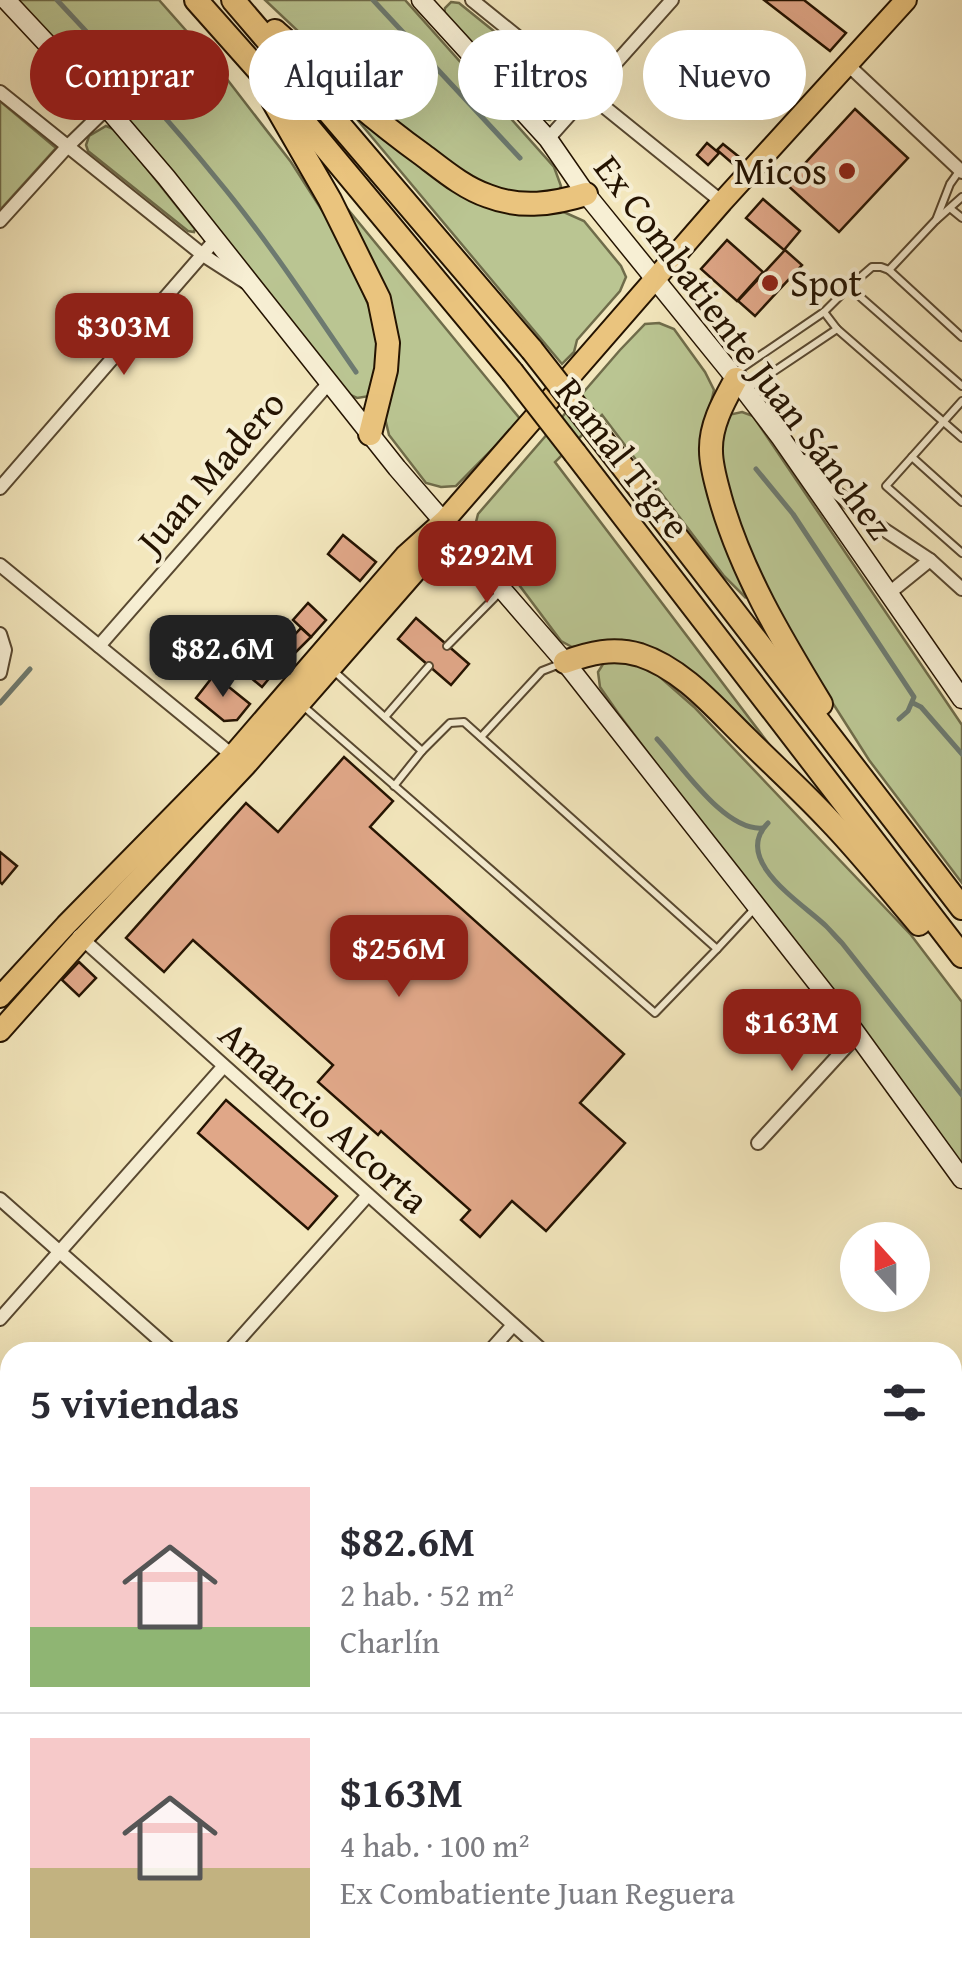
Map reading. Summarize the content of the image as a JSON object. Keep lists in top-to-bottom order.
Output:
{
  "streets": {
    "highway": ["Ramal Tigre"],
    "street": ["Ex Combatiente Juan Sánchez", "Juan Madero", "Amancio Alcorta"]
  },
  "places": ["Micos", "Spot"],
  "north": "top",
  "page": {
    "chip": [
      "Comprar",
      "Alquilar",
      "Filtros",
      "Nuevo"
    ],
    "price": [
      "$303M",
      "$292M",
      "$82.6M",
      "$256M",
      "$163M"
    ],
    "heading": "5 viviendas",
    "list": [
      {
        "name": "$82.6M",
        "note": "2 hab. · 52 m² · Charlín"
      },
      {
        "name": "$163M",
        "note": "4 hab. · 100 m² · Ex Combatiente Juan Reguera"
      }
    ]
  }
}
